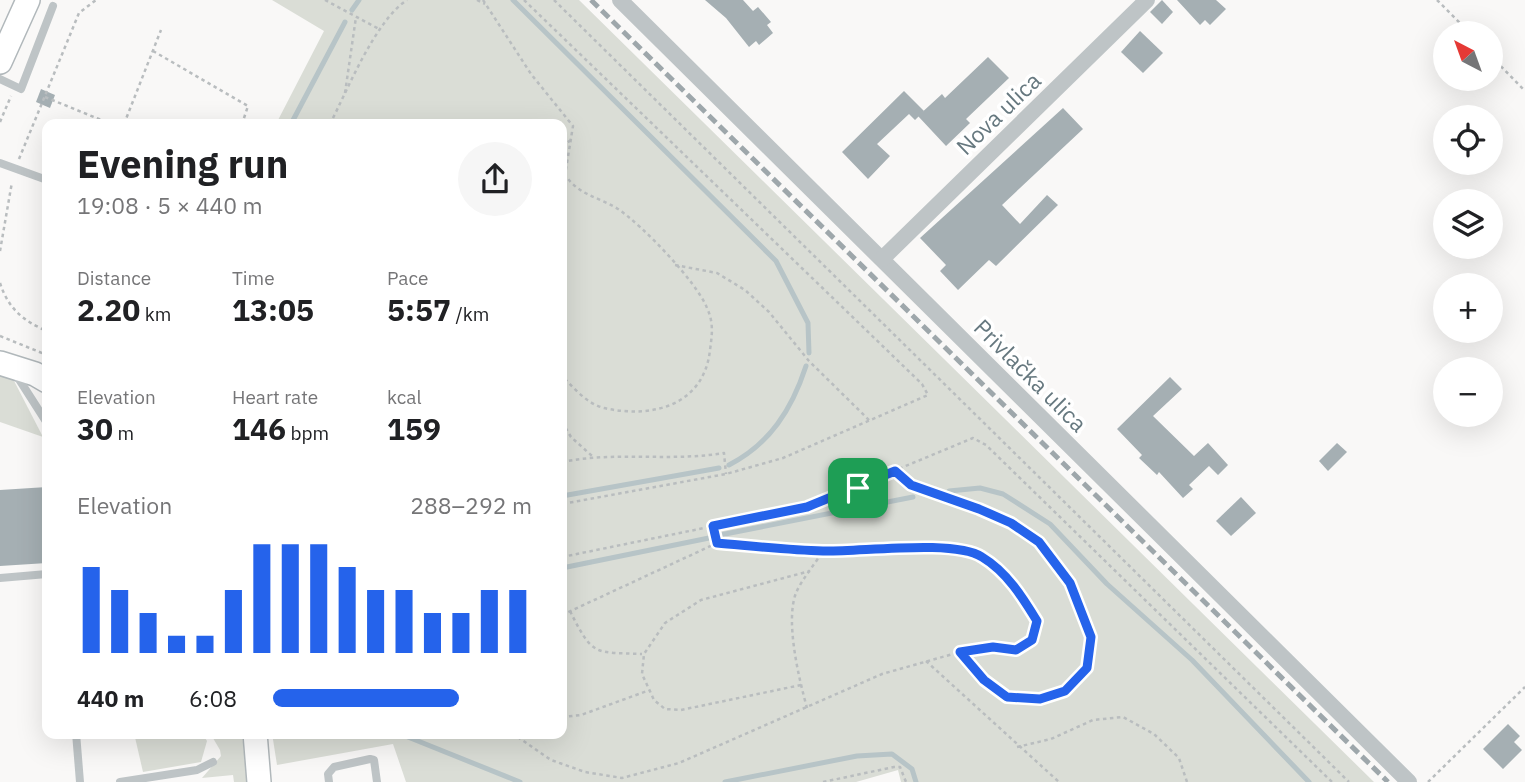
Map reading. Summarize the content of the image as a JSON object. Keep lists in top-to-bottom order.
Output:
{
  "streets": {
    "street": ["Nova ulica", "Privlačka ulica"]
  },
  "crossings": [
    ["Nova ulica", "Privlačka ulica"]
  ],
  "north": "top left",
  "page": {
    "map_buttons": ["+", "−"],
    "heading": ["Evening run", "19:08 · 5 × 440 m"],
    "stats": [
      ["Distance", "2.20 km"],
      ["Time", "13:05"],
      ["Pace", "5:57 /km"],
      ["Elevation", "30 m"],
      ["Heart rate", "146 bpm"],
      ["kcal", "159"]
    ],
    "chart": ["Elevation", "288–292 m"],
    "list": [
      {
        "name": "440 m",
        "note": "6:08"
      }
    ]
  }
}
